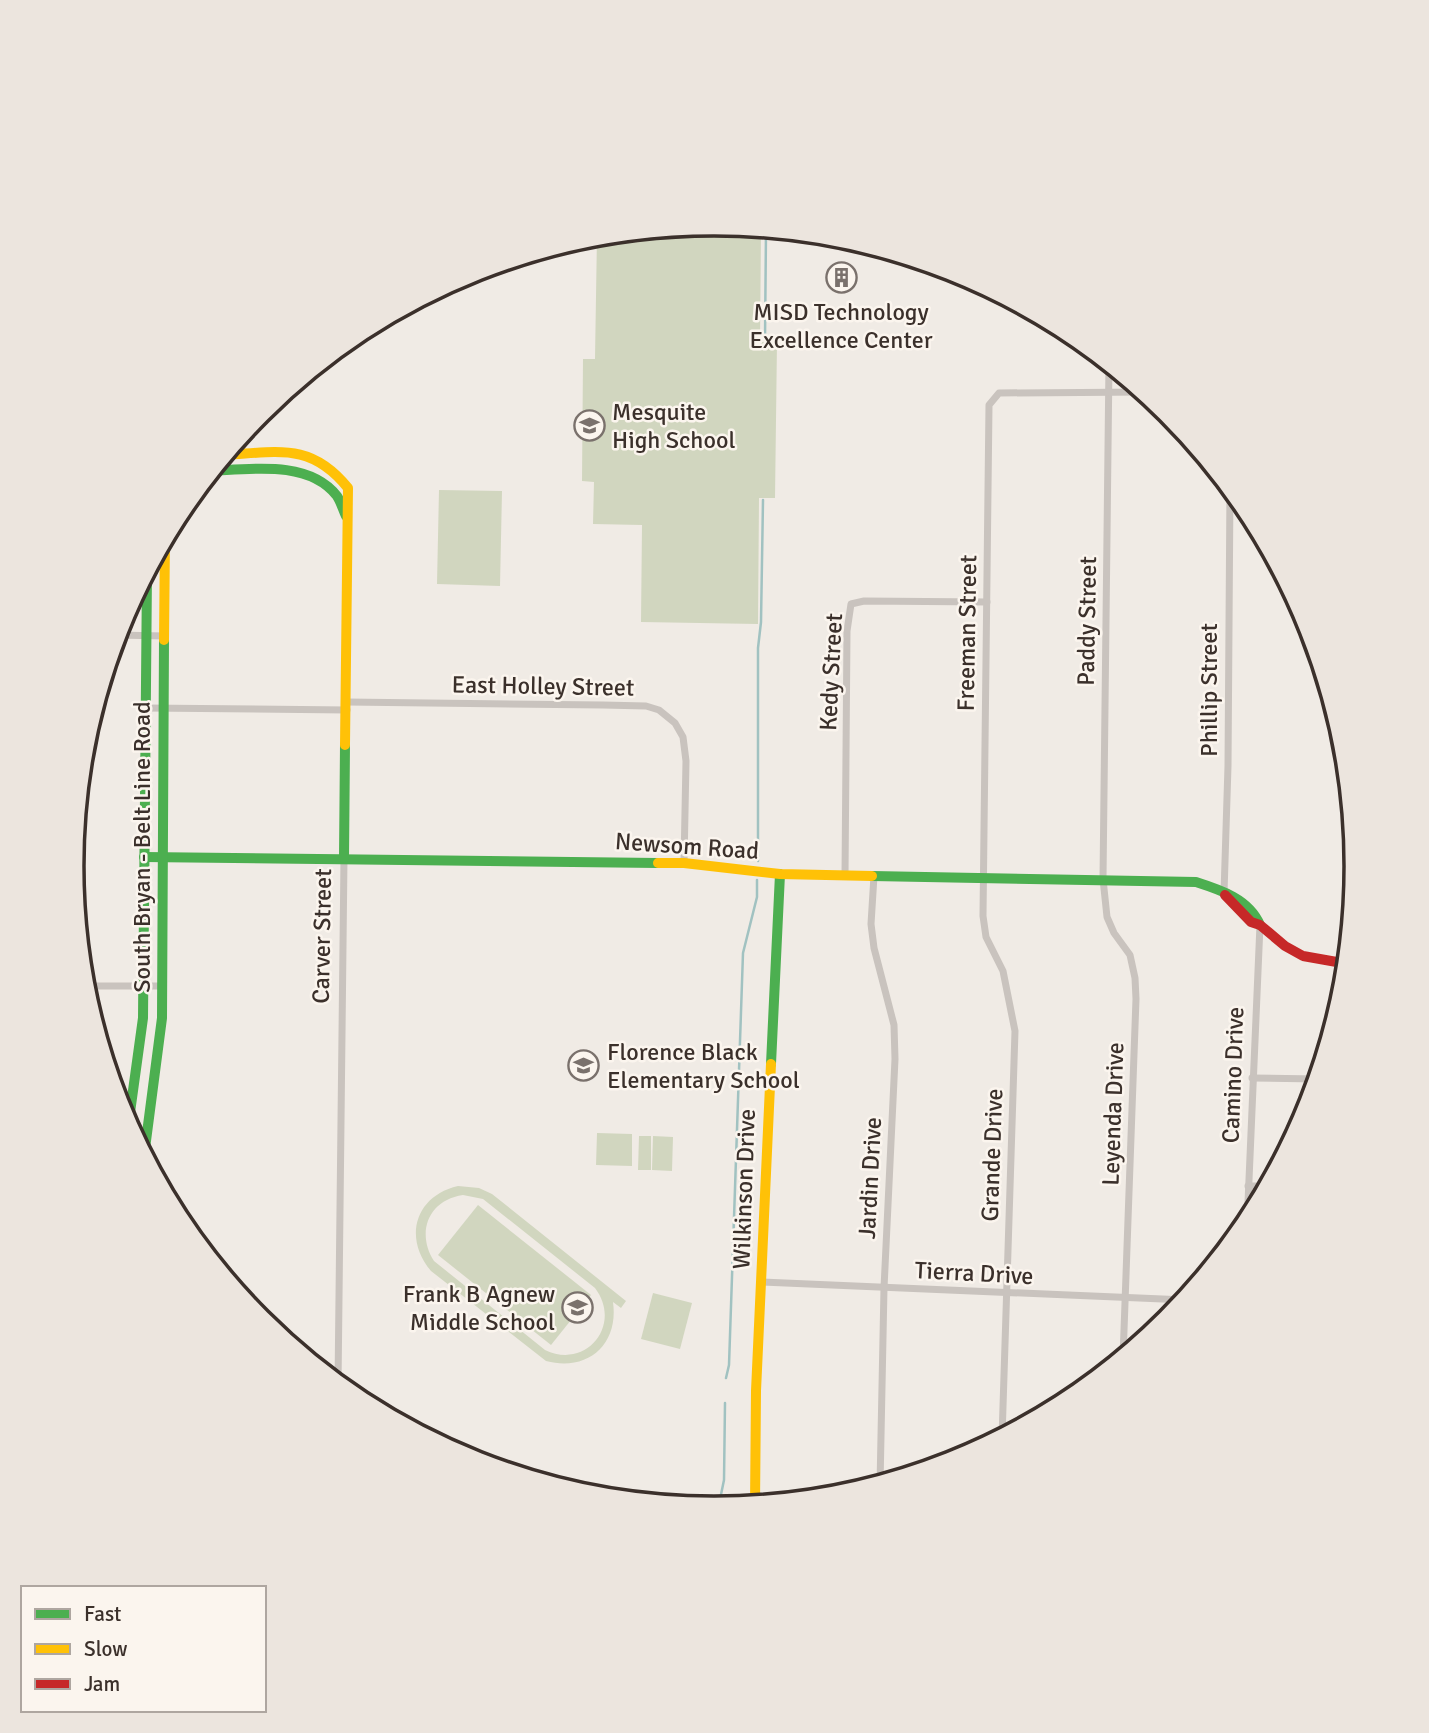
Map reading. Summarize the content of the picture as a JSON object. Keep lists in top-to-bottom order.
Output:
{
  "streets": {
    "street": [
      "Paddy Street",
      "Freeman Street",
      "Kedy Street",
      "East Holley Street",
      "Phillip Street",
      "Newsom Road",
      "South Bryan - Belt Line Road",
      "Carver Street",
      "Camino Drive",
      "Leyenda Drive",
      "Grande Drive",
      "Jardin Drive",
      "Wilkinson Drive",
      "Tierra Drive"
    ]
  },
  "crossings": [
    ["Paddy Street", "Freeman Street"],
    ["Paddy Street", "Newsom Road"],
    ["Paddy Street", "Leyenda Drive"],
    ["Freeman Street", "Kedy Street"],
    ["Freeman Street", "Newsom Road"],
    ["Freeman Street", "Grande Drive"],
    ["Kedy Street", "Newsom Road"],
    ["East Holley Street", "Newsom Road"],
    ["East Holley Street", "South Bryan - Belt Line Road"],
    ["East Holley Street", "Carver Street"],
    ["Phillip Street", "Newsom Road"],
    ["Newsom Road", "South Bryan - Belt Line Road"],
    ["Newsom Road", "Carver Street"],
    ["Newsom Road", "Camino Drive"],
    ["Newsom Road", "Leyenda Drive"],
    ["Newsom Road", "Grande Drive"],
    ["Newsom Road", "Jardin Drive"],
    ["Newsom Road", "Wilkinson Drive"],
    ["Leyenda Drive", "Tierra Drive"],
    ["Grande Drive", "Tierra Drive"],
    ["Jardin Drive", "Tierra Drive"],
    ["Wilkinson Drive", "Tierra Drive"]
  ],
  "places": {
    "building": ["MISD Technology Excellence Center"],
    "school or university": ["Mesquite High School", "Florence Black Elementary School", "Frank B Agnew Middle School"]
  },
  "legend": ["Fast", "Slow", "Jam"]
}
